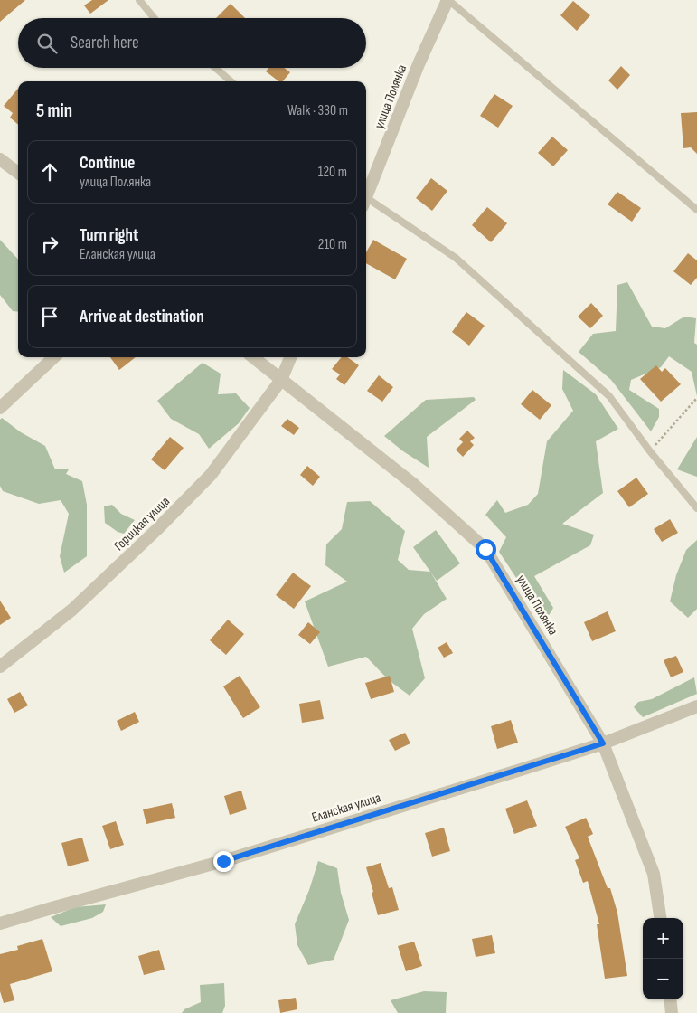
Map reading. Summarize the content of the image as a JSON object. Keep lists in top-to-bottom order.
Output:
{
  "streets": {
    "street": ["улица Полянка", "Горицкая улица", "Еланская улица"]
  },
  "crossings": [
    ["улица Полянка", "Горицкая улица"],
    ["улица Полянка", "Еланская улица"]
  ],
  "page": {
    "search": "Search here",
    "heading": ["5 min", "Walk · 330 m"],
    "list": [
      ["Continue", "улица Полянка", "120 m"],
      ["Turn right", "Еланская улица", "210 m"],
      "Arrive at destination"
    ],
    "map_buttons": ["+", "−"]
  }
}
